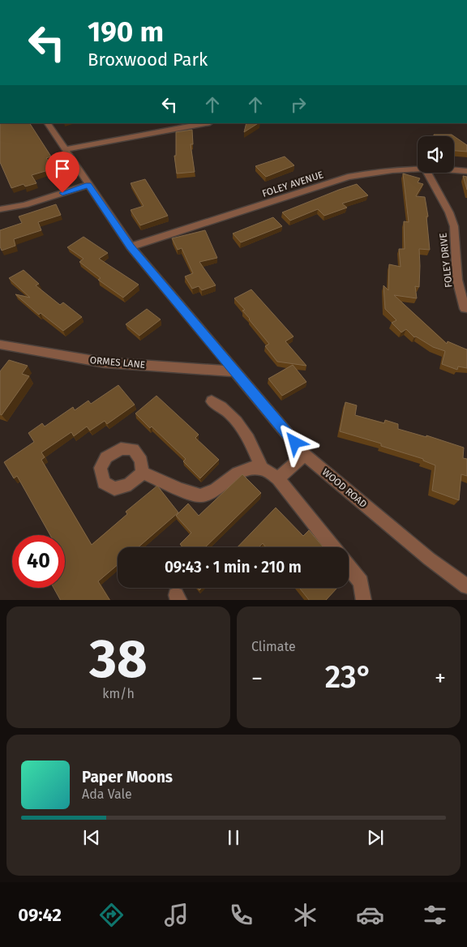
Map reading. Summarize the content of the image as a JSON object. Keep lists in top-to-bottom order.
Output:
{
  "streets": {
    "street": [
      "FOLEY AVENUE",
      "FOLEY DRIVE",
      "ORMES LANE",
      "WOOD ROAD"
    ]
  },
  "crossings": [
    ["FOLEY AVENUE", "WOOD ROAD"],
    ["ORMES LANE", "WOOD ROAD"]
  ],
  "page": {
    "turn": ["190 m", "Broxwood Park"],
    "limit": "40",
    "trip": "09:43 · 1 min · 210 m",
    "tile": [
      ["38", "km/h"],
      "Climate"
    ],
    "heat": ["−", "23°", "+"],
    "song": ["Paper Moons", "Ada Vale"],
    "tabs": "09:42"
  }
}
